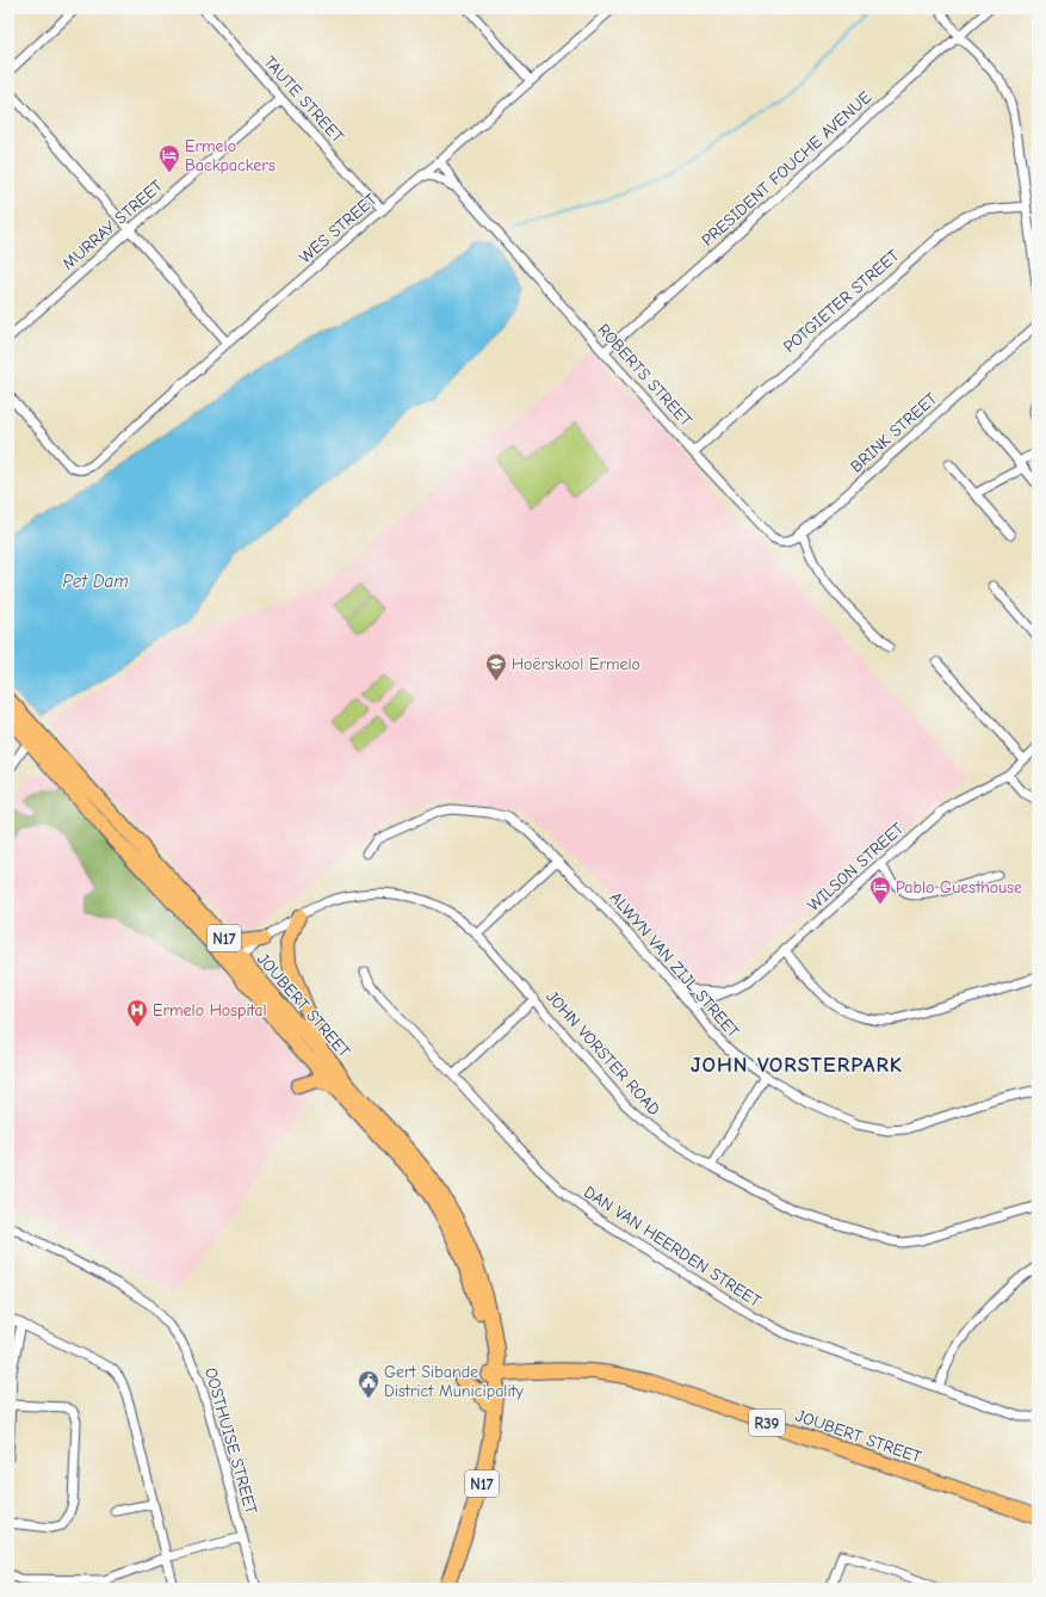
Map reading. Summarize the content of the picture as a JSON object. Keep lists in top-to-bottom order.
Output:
{
  "streets": {
    "main road": ["N17", "JOUBERT STREET", "R39"],
    "street": [
      "TAUTE STREET",
      "PRESIDENT FOUCHE AVENUE",
      "MURRAY STREET",
      "WES STREET",
      "POTGIETER STREET",
      "ROBERTS STREET",
      "BRINK STREET",
      "WILSON STREET",
      "ALWYN VAN ZIJL STREET",
      "JOHN VORSTER ROAD",
      "DAN VAN HEERDEN STREET",
      "OOSTHUISE STREET"
    ]
  },
  "crossings": [
    ["TAUTE STREET", "MURRAY STREET"],
    ["TAUTE STREET", "WES STREET"],
    ["PRESIDENT FOUCHE AVENUE", "ROBERTS STREET"],
    ["POTGIETER STREET", "ROBERTS STREET"],
    ["ROBERTS STREET", "BRINK STREET"],
    ["WILSON STREET", "ALWYN VAN ZIJL STREET"],
    ["N17", "JOUBERT STREET"],
    ["JOUBERT STREET", "JOHN VORSTER ROAD"]
  ],
  "districts": ["JOHN VORSTERPARK"],
  "water": ["Pet Dam"],
  "places": {
    "hotel": ["Ermelo Backpackers", "Pablo Guesthouse"],
    "school or university": ["Hoërskool Ermelo"],
    "hospital": ["Ermelo Hospital"],
    "public building": ["Gert Sibande District Municipality"]
  }
}
